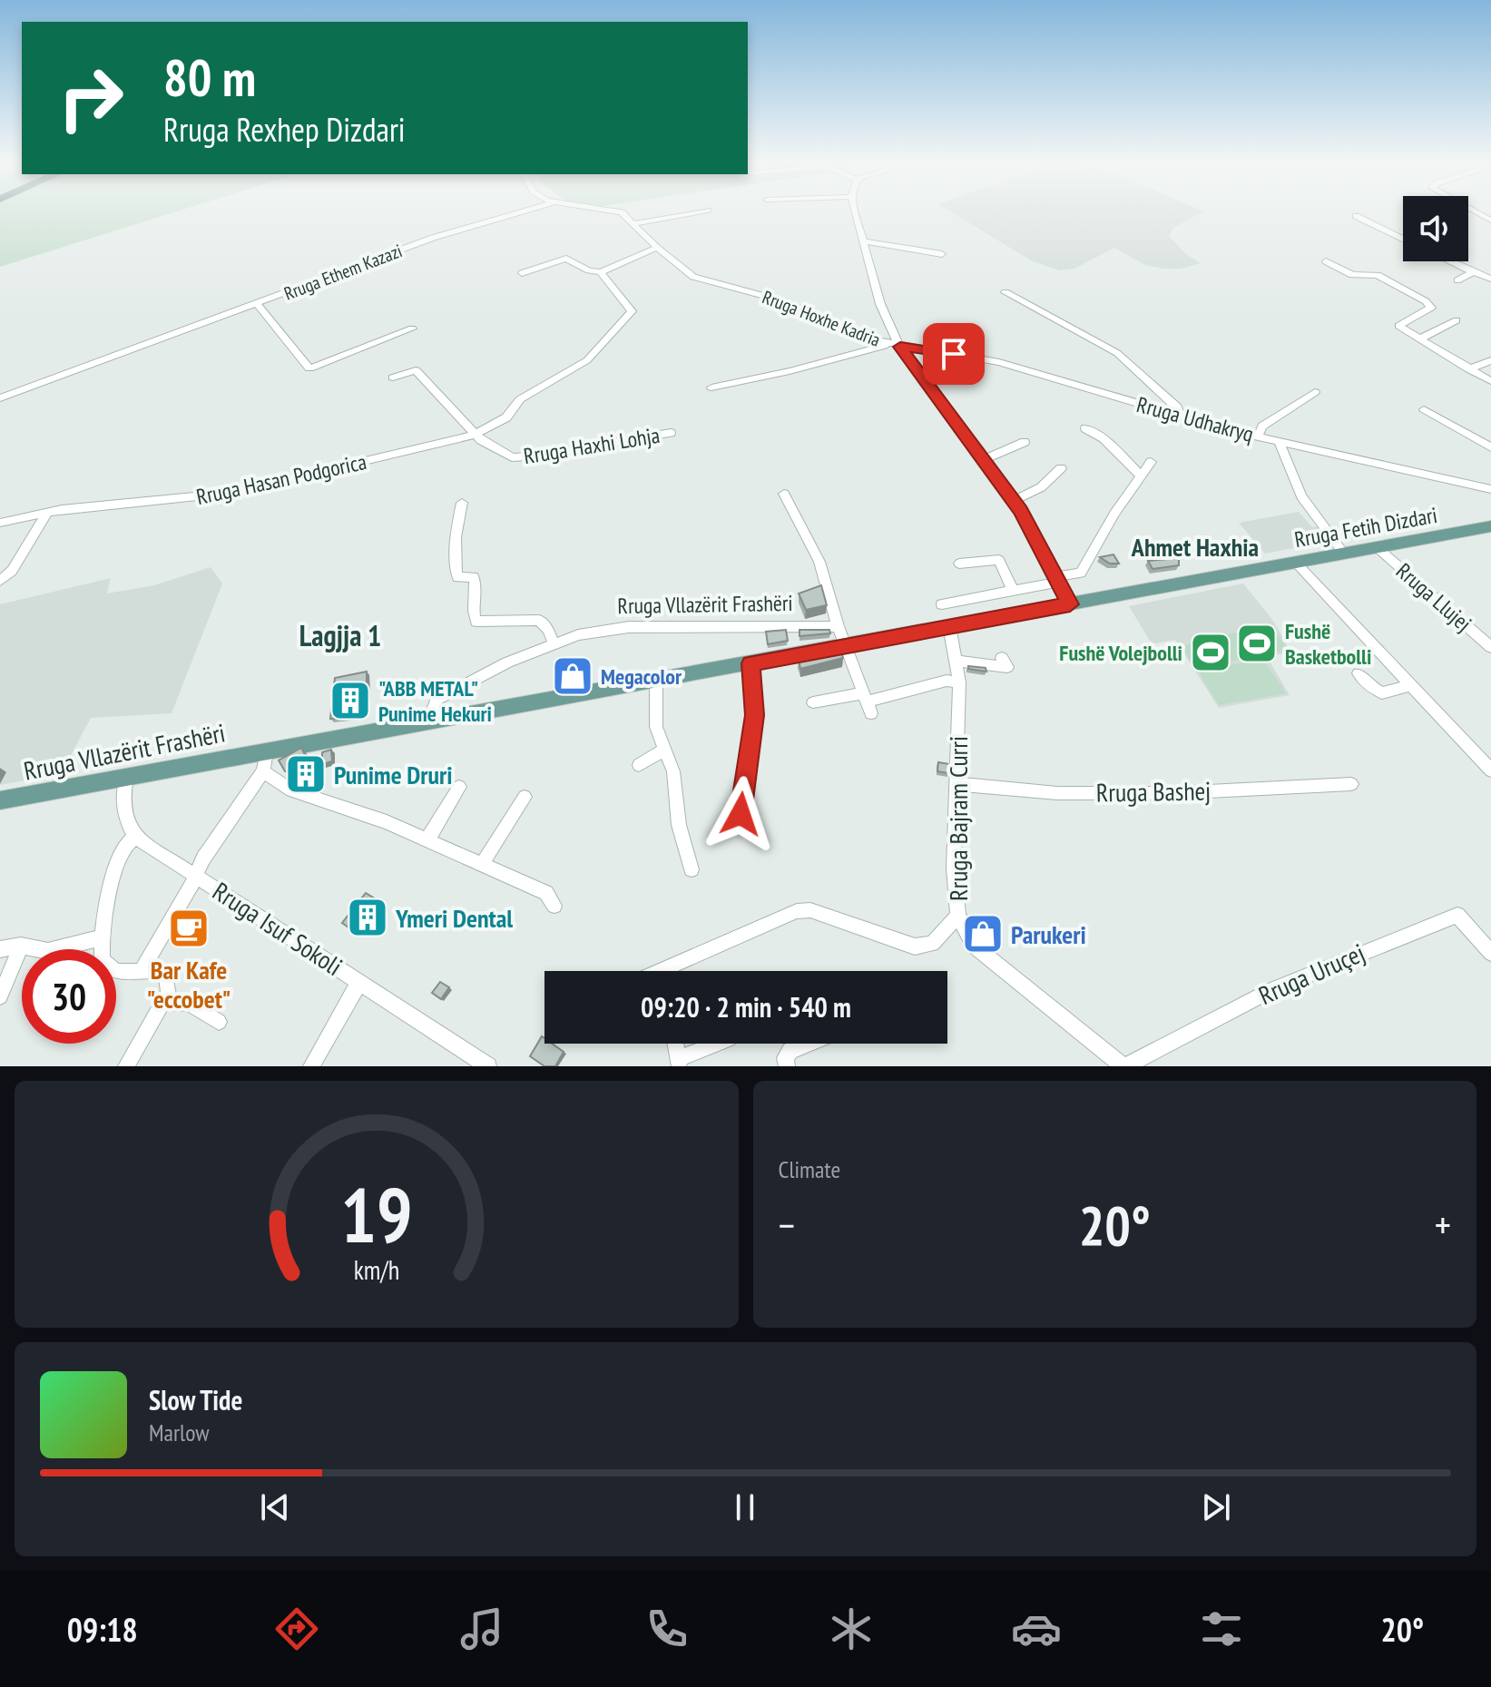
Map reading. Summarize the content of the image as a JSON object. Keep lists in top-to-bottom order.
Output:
{
  "streets": {
    "main road": ["Rruga Fetih Dizdari", "Rruga Vllazërit Frashëri"],
    "street": [
      "Rruga Ethem Kazazi",
      "Rruga Hoxhe Kadria",
      "Rruga Udhakryq",
      "Rruga Haxhi Lohja",
      "Rruga Hasan Podgorica",
      "Rruga Llujej",
      "Rruga Bashej",
      "Rruga Bajram Curri",
      "Rruga Isuf Sokoli",
      "Rruga Uruçej"
    ]
  },
  "crossings": [
    ["Rruga Hoxhe Kadria", "Rruga Udhakryq"],
    ["Rruga Haxhi Lohja", "Rruga Hasan Podgorica"],
    ["Rruga Fetih Dizdari", "Rruga Llujej"],
    ["Rruga Fetih Dizdari", "Rruga Vllazërit Frashëri"],
    ["Rruga Fetih Dizdari", "Rruga Bajram Curri"],
    ["Rruga Bashej", "Rruga Bajram Curri"],
    ["Rruga Bajram Curri", "Rruga Uruçej"]
  ],
  "districts": ["Ahmet Haxhia", "Lagjja 1"],
  "places": {
    "sports": ["Fushë Basketbolli", "Fushë Volejbolli"],
    "shop": ["Megacolor", "Parukeri"],
    "building": ["\"ABB METAL\" Punime Hekuri", "Punime Druri", "Ymeri Dental"],
    "cafe": ["Bar Kafe \"eccobet\""]
  },
  "page": {
    "turn": ["80 m", "Rruga Rexhep Dizdari"],
    "limit": "30",
    "trip": "09:20 · 2 min · 540 m",
    "tile": "Climate",
    "heat": ["−", "20°", "+"],
    "song": ["Slow Tide", "Marlow"],
    "tabs": ["09:18", "20°"],
    "gauge": ["19", "km/h"]
  }
}
